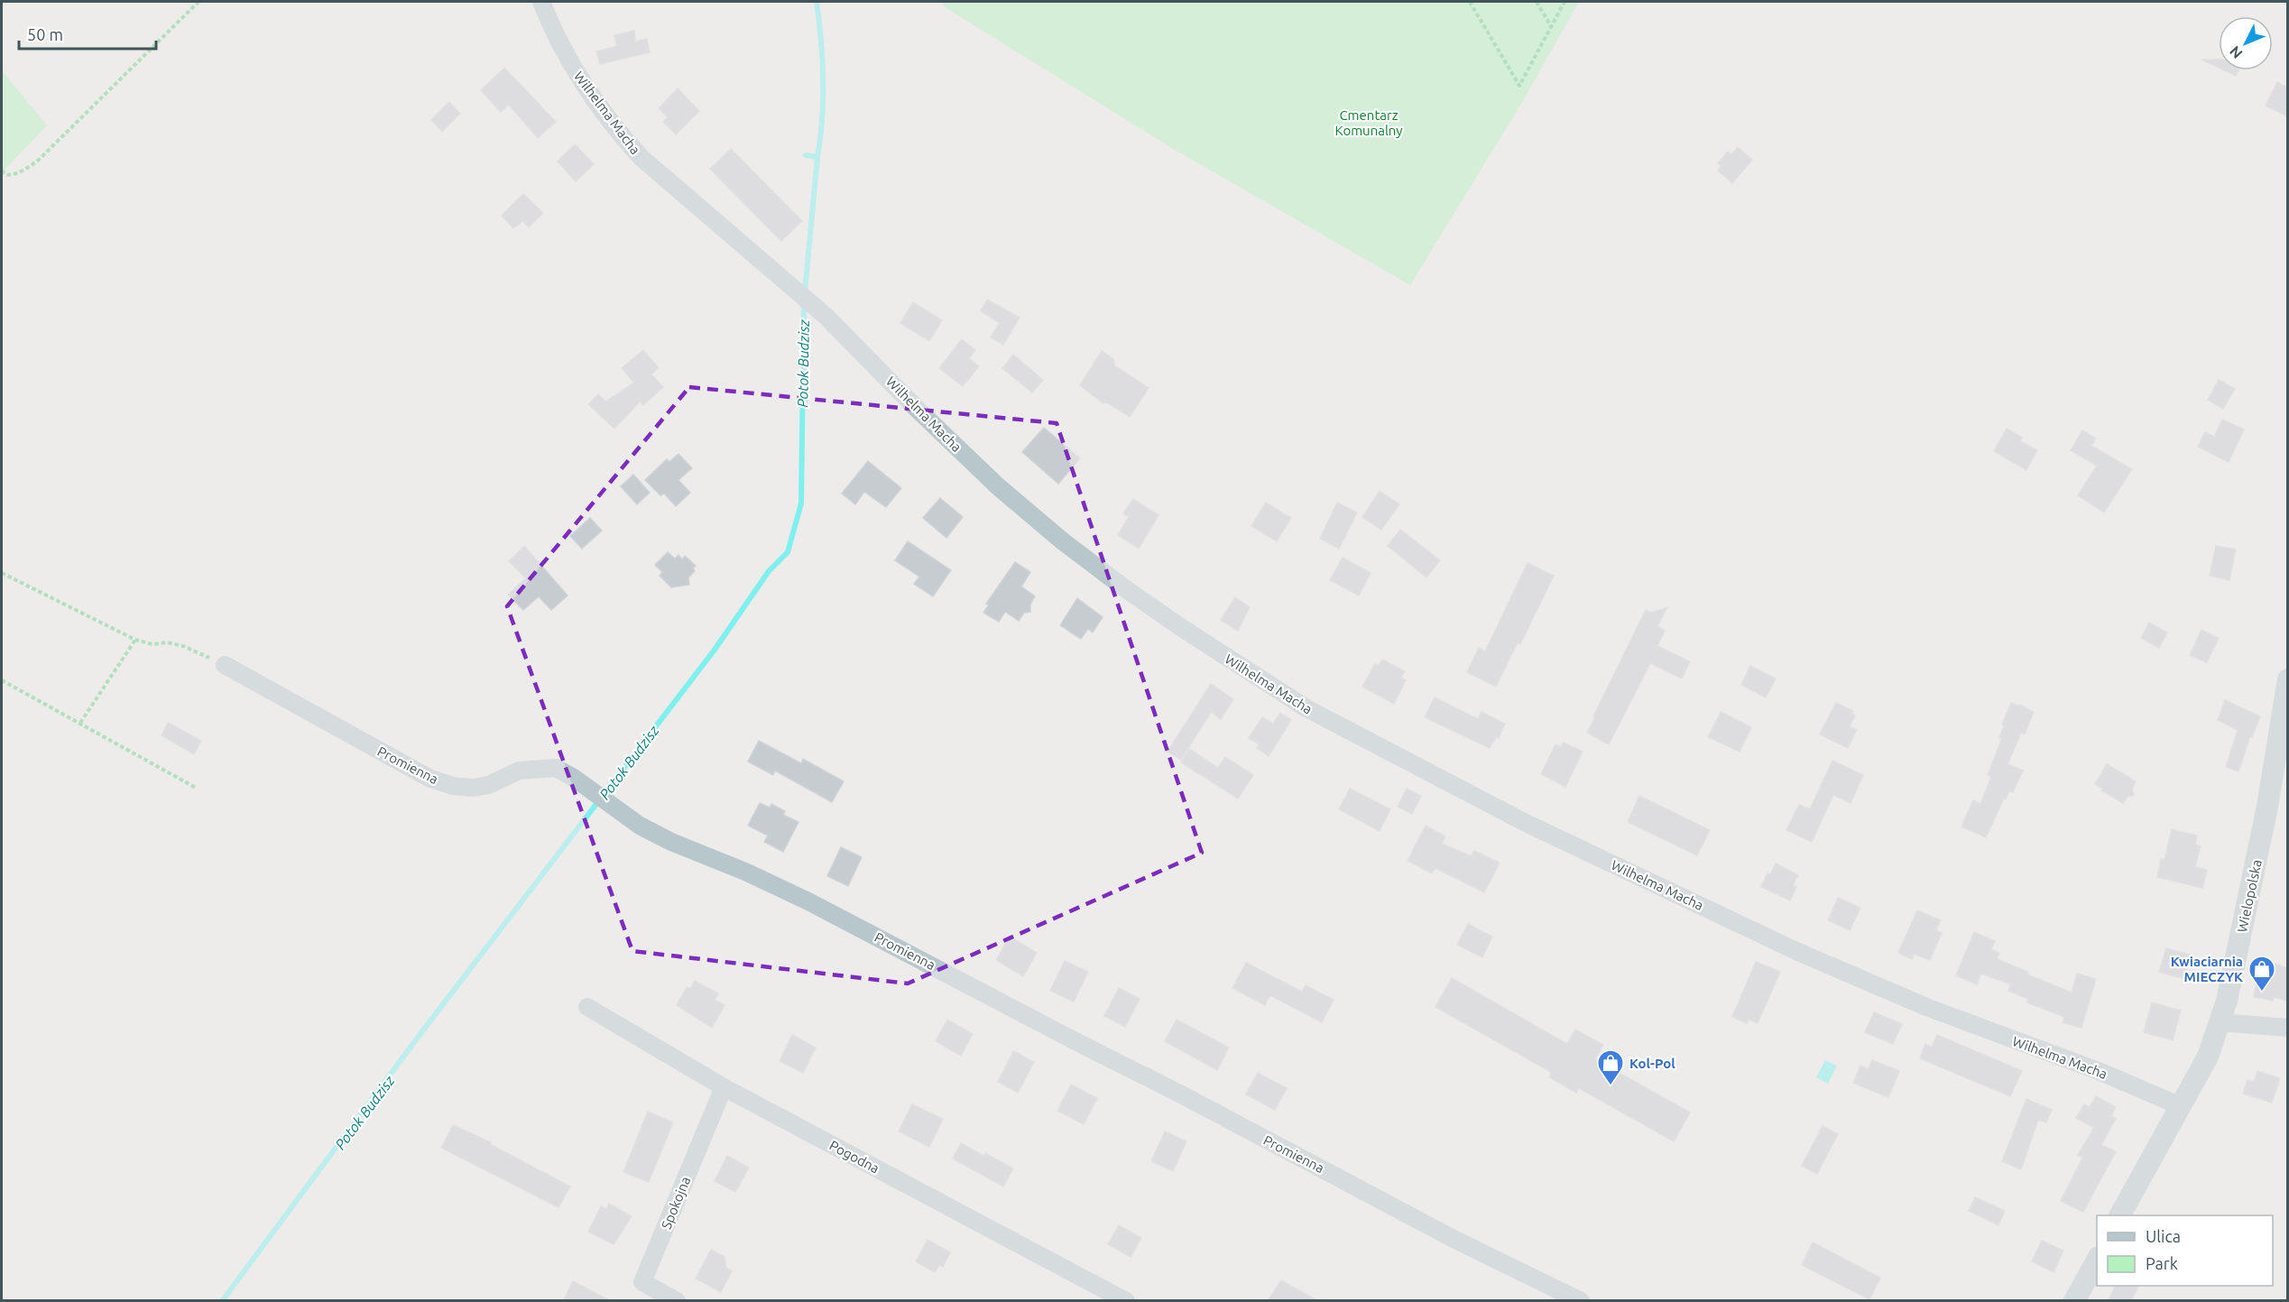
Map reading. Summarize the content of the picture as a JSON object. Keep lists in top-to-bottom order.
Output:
{
  "streets": {
    "street": [
      "Wilhelma Macha",
      "Promienna",
      "Wielopolska",
      "Pogodna",
      "Spokojna"
    ]
  },
  "crossings": [
    ["Wilhelma Macha", "Wielopolska"],
    ["Pogodna", "Spokojna"]
  ],
  "water": ["Potok Budzisz"],
  "parks": ["Cmentarz Komunalny"],
  "places": {
    "shop": ["Kwiaciarnia MIECZYK", "Kol-Pol"]
  },
  "legend": ["Ulica", "Park"],
  "scale_bar": "50 m",
  "north": "bottom left"
}
